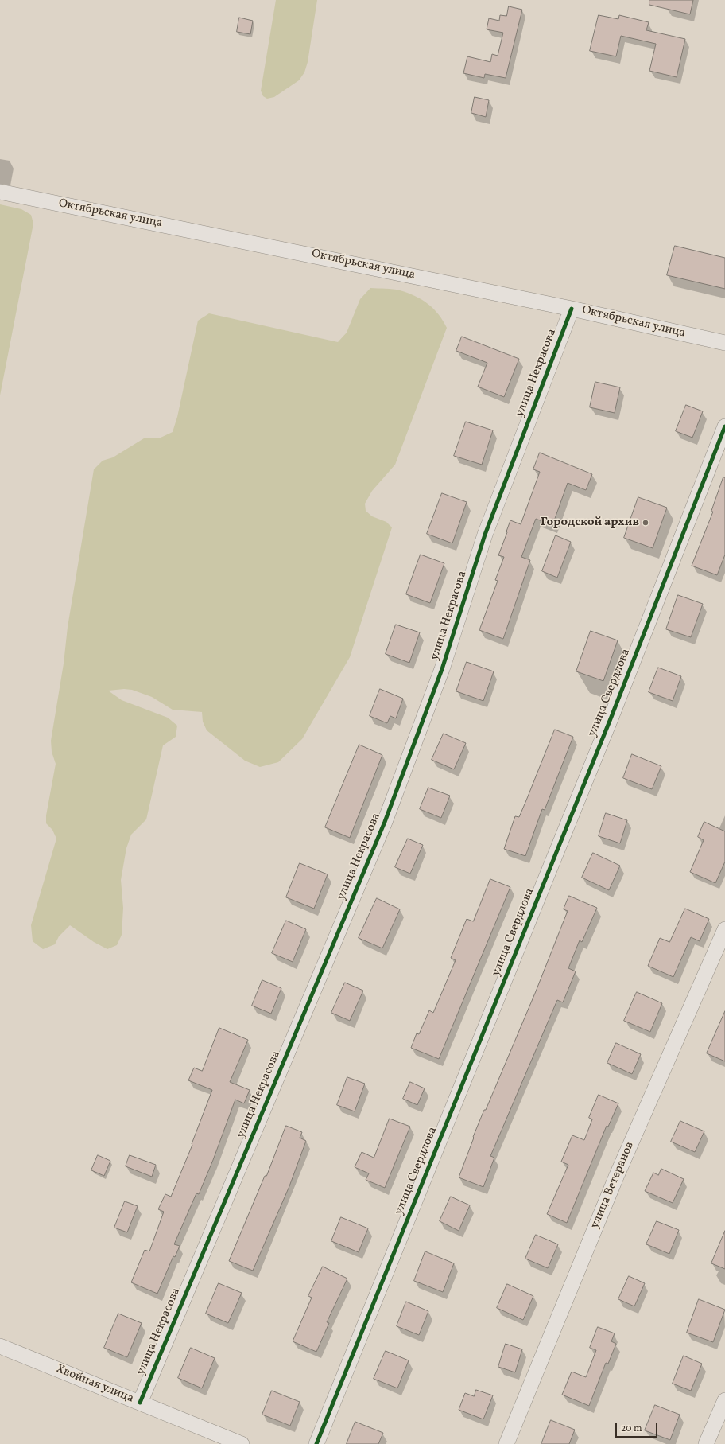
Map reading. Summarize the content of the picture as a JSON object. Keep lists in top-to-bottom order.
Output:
{
  "streets": {
    "street": [
      "Октябрьская улица",
      "улица Некрасова",
      "улица Свердлова",
      "улица Ветеранов",
      "Хвойная улица"
    ]
  },
  "crossings": [
    ["Октябрьская улица", "улица Некрасова"],
    ["улица Некрасова", "Хвойная улица"]
  ],
  "places": ["Городской архив"],
  "scale_bar": "20 m"
}
